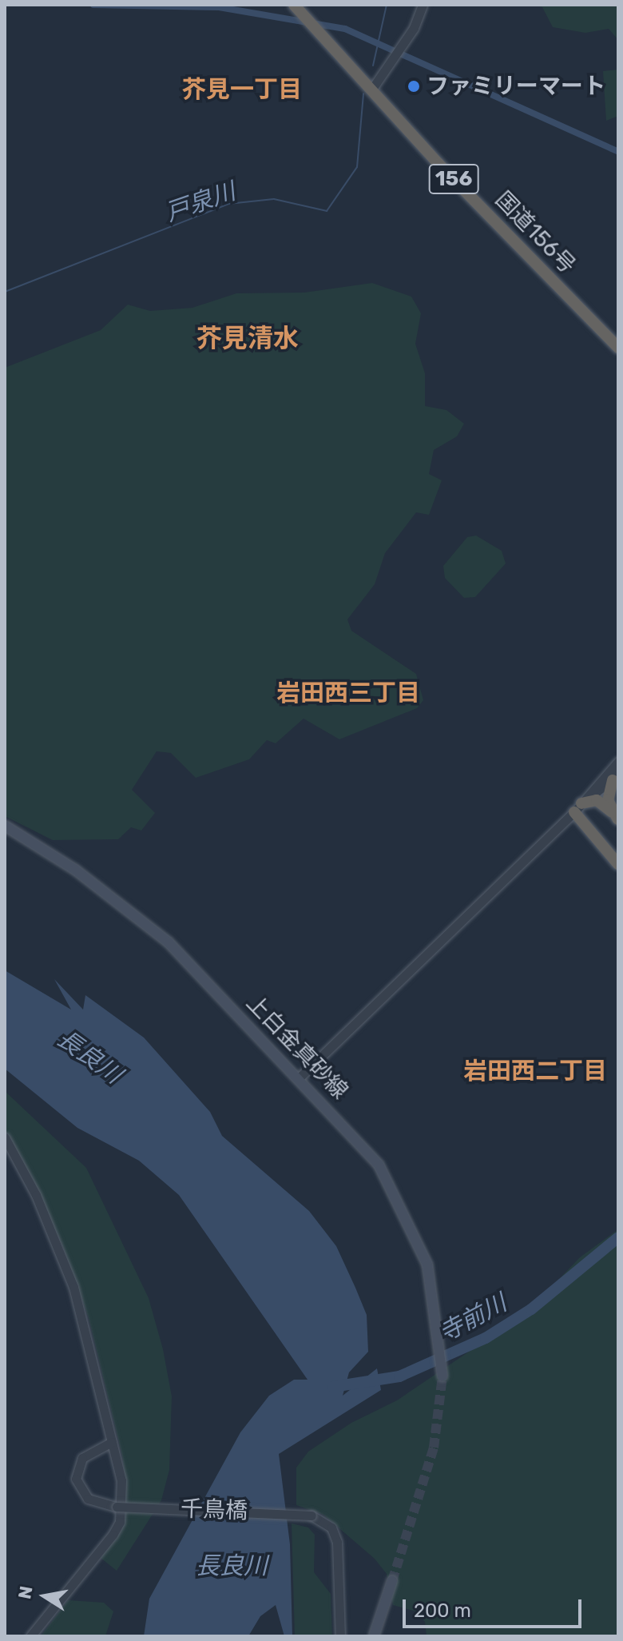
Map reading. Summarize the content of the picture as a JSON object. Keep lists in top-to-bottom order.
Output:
{
  "streets": {
    "highway": ["156", "国道156号"],
    "main road": ["上白金真砂線"],
    "street": ["千鳥橋"]
  },
  "districts": [
    "芥見一丁目",
    "芥見清水",
    "岩田西三丁目",
    "岩田西二丁目"
  ],
  "water": ["戸泉川", "長良川", "寺前川"],
  "places": ["ファミリーマート"],
  "scale_bar": "200 m",
  "north": "left"
}
